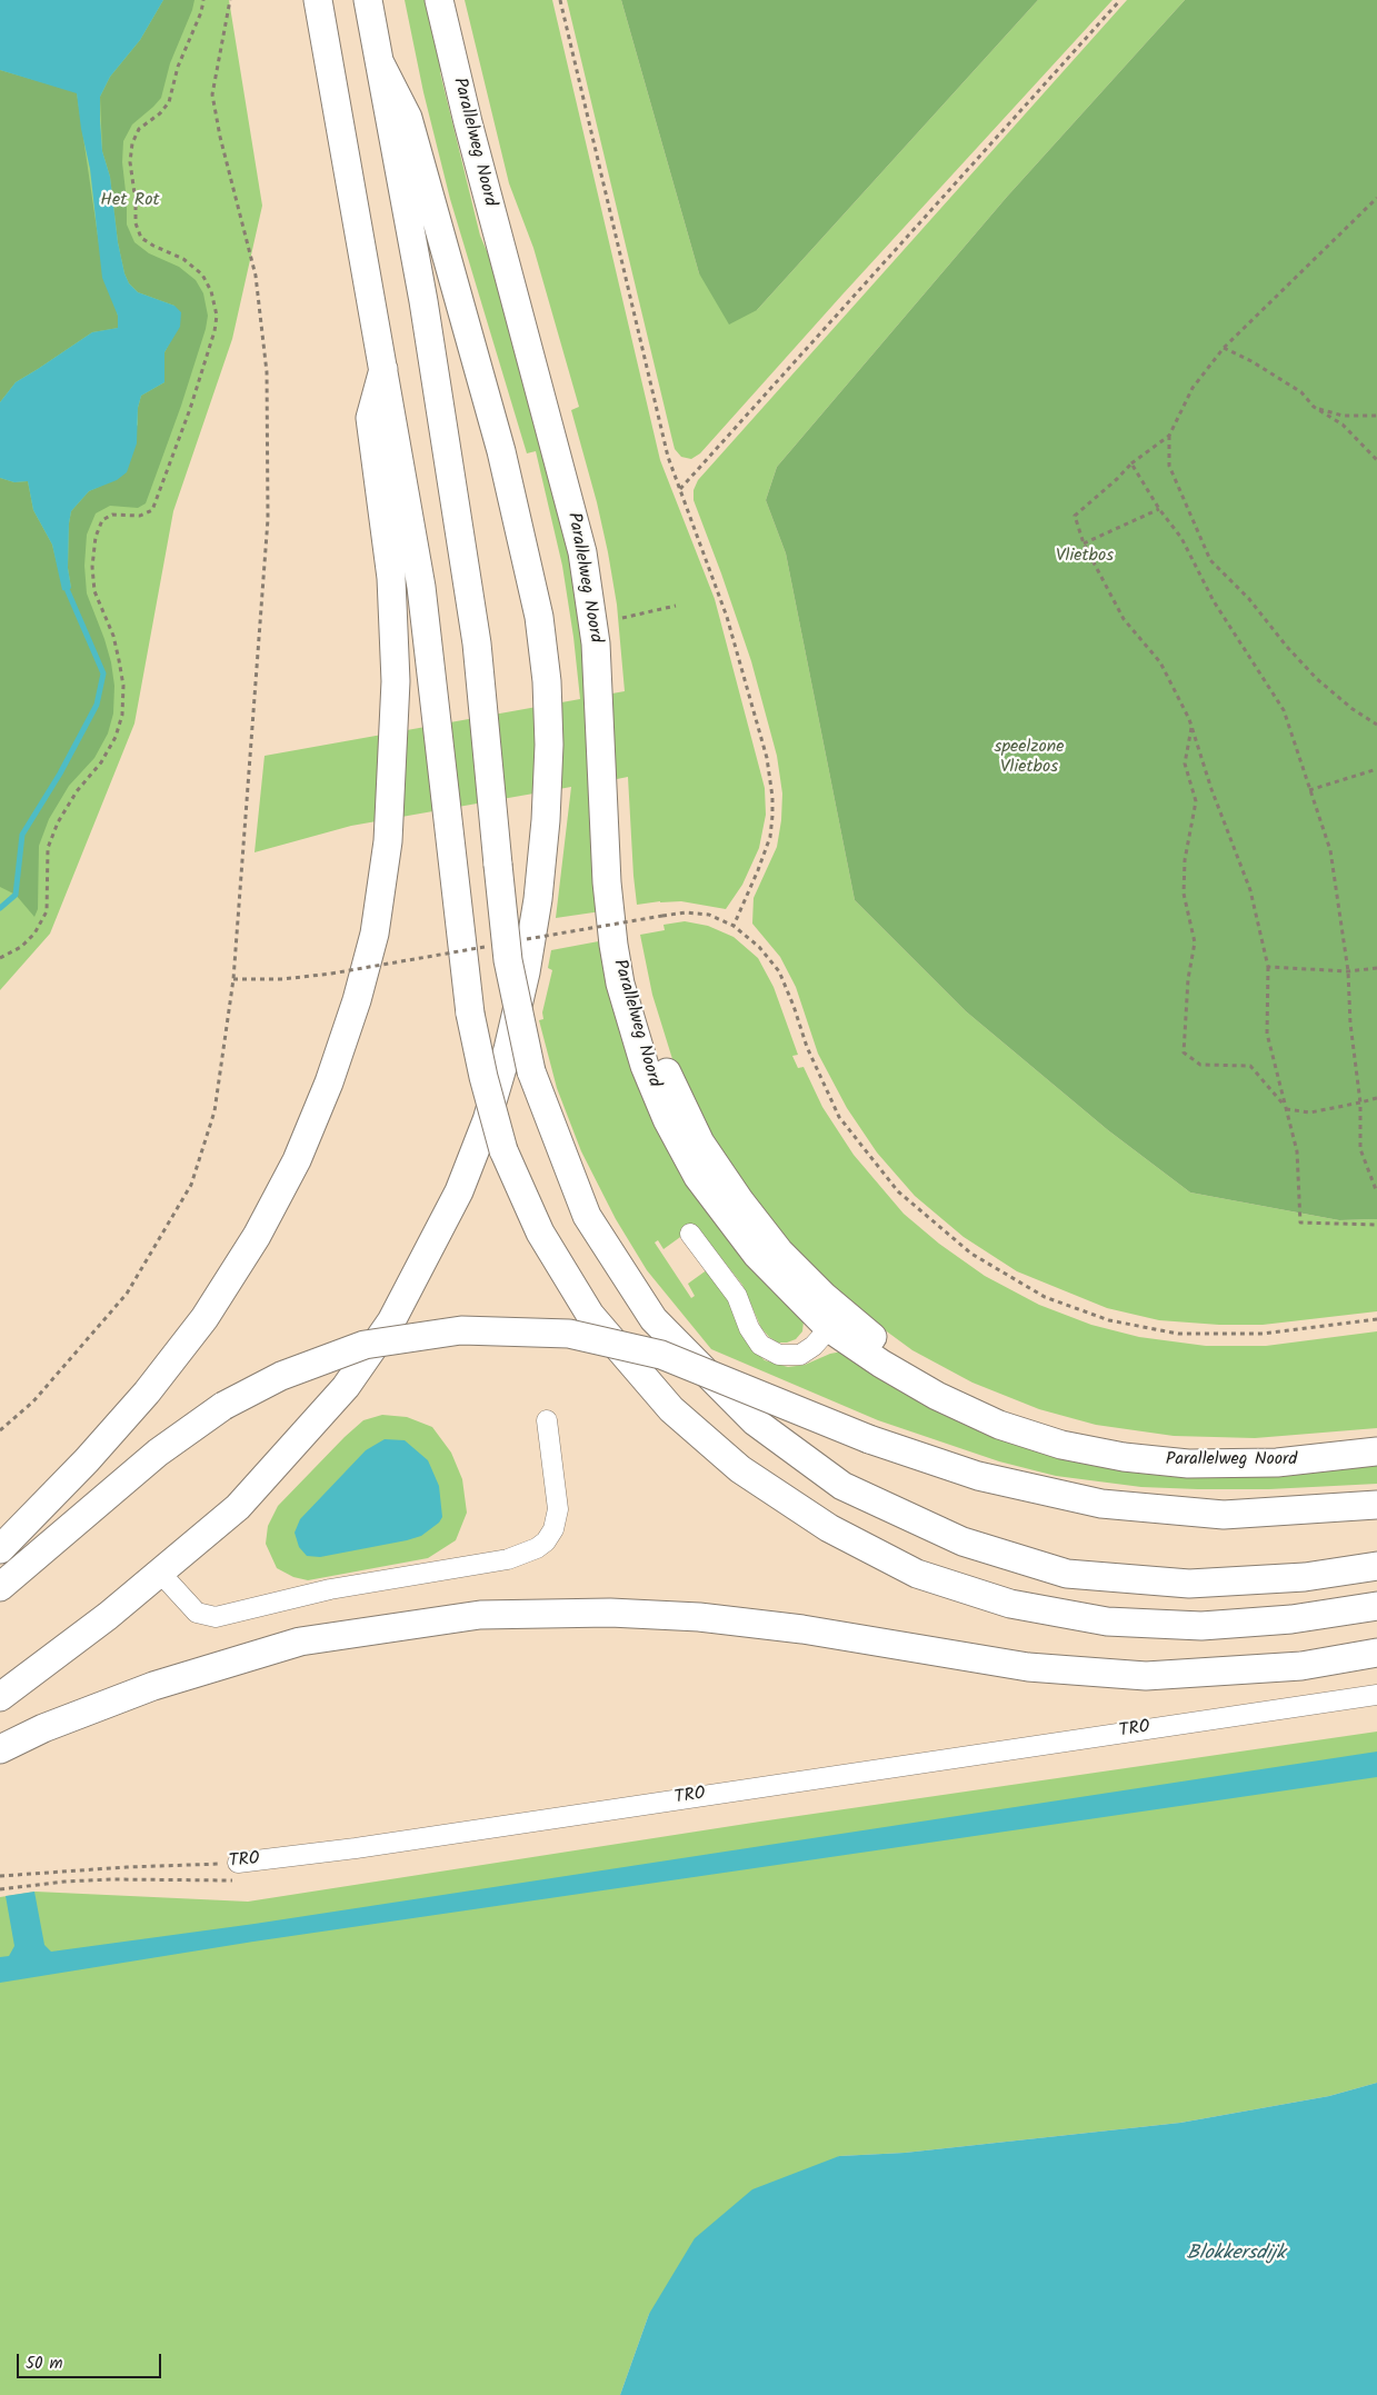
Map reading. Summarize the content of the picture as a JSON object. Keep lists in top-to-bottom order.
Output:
{
  "streets": {
    "highway": ["Parallelweg Noord"],
    "lane": ["TRO"]
  },
  "water": ["Blokkersdijk"],
  "parks": ["Het Rot", "Vlietbos", "speelzone Vlietbos"],
  "scale_bar": "50 m"
}
